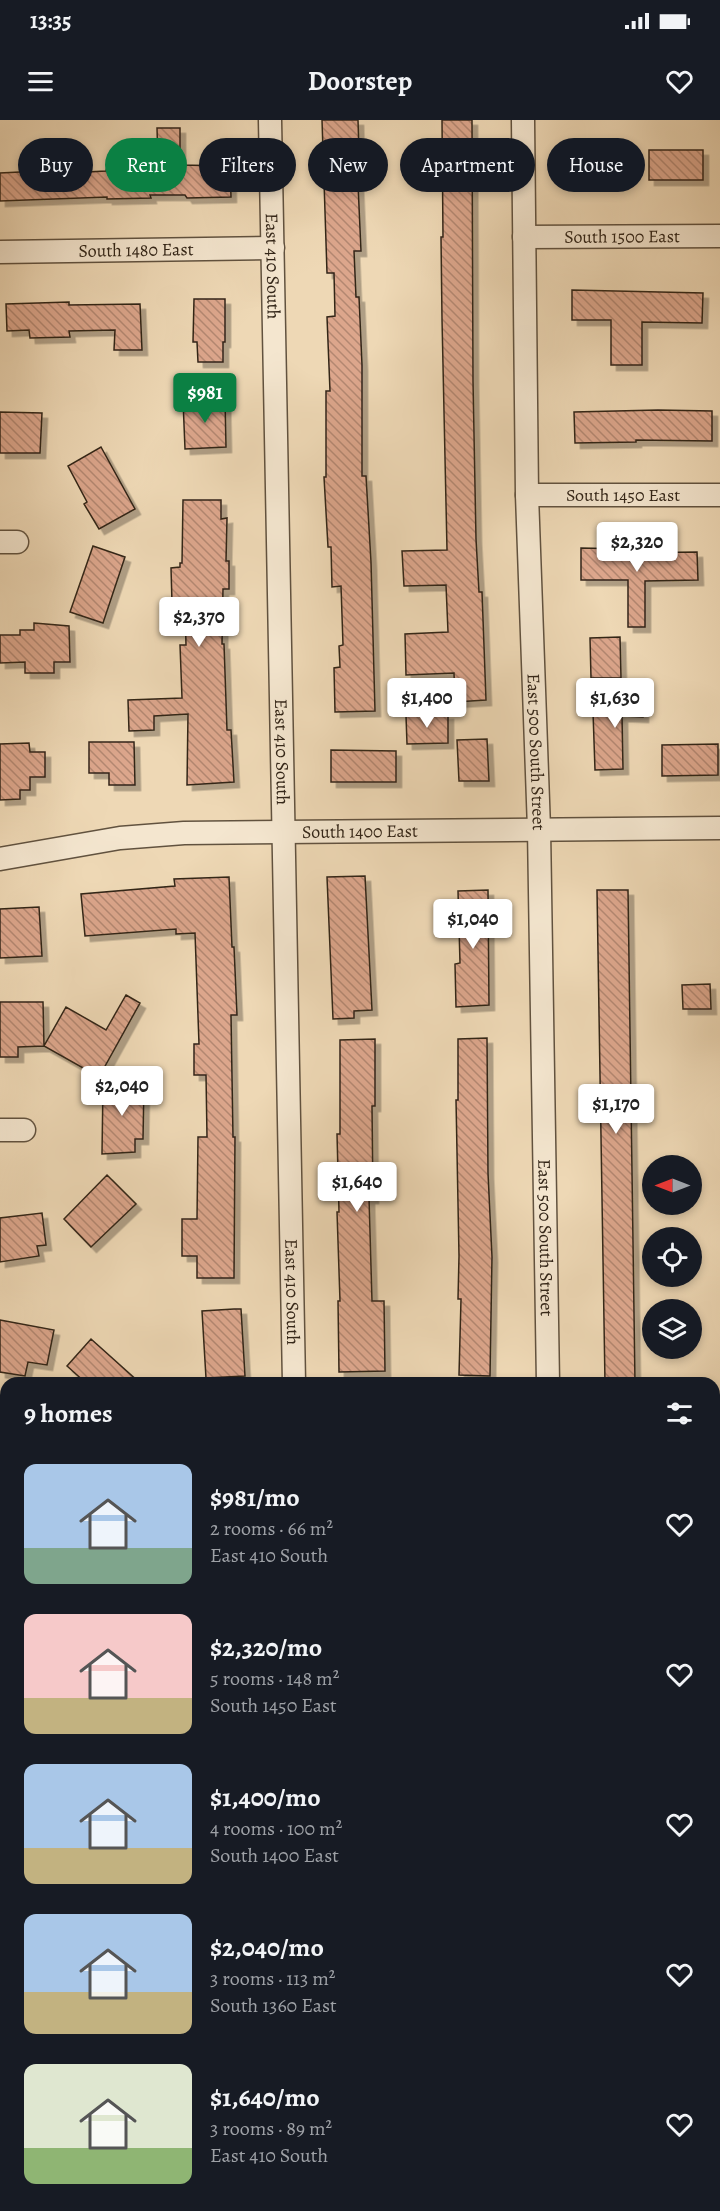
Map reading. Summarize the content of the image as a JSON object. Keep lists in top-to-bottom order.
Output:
{
  "streets": {
    "street": [
      "South 1500 East",
      "South 1480 East",
      "East 410 South",
      "South 1450 East",
      "East 500 South Street",
      "South 1400 East"
    ]
  },
  "crossings": [
    ["South 1500 East", "East 500 South Street"],
    ["South 1480 East", "East 410 South"],
    ["East 410 South", "South 1400 East"],
    ["South 1450 East", "East 500 South Street"],
    ["East 500 South Street", "South 1400 East"]
  ],
  "north": "left",
  "page": {
    "status": "13:35",
    "header": "Doorstep",
    "chip": [
      "Buy",
      "Rent",
      "Filters",
      "New",
      "Apartment",
      "House"
    ],
    "price": [
      "$981",
      "$2,320",
      "$2,370",
      "$1,400",
      "$1,630",
      "$1,040",
      "$2,040",
      "$1,170",
      "$1,640"
    ],
    "heading": "9 homes",
    "list": [
      {
        "name": "$981/mo",
        "note": "2 rooms · 66 m² · East 410 South"
      },
      {
        "name": "$2,320/mo",
        "note": "5 rooms · 148 m² · South 1450 East"
      },
      {
        "name": "$1,400/mo",
        "note": "4 rooms · 100 m² · South 1400 East"
      },
      {
        "name": "$2,040/mo",
        "note": "3 rooms · 113 m² · South 1360 East"
      },
      {
        "name": "$1,640/mo",
        "note": "3 rooms · 89 m² · East 410 South"
      }
    ]
  }
}
